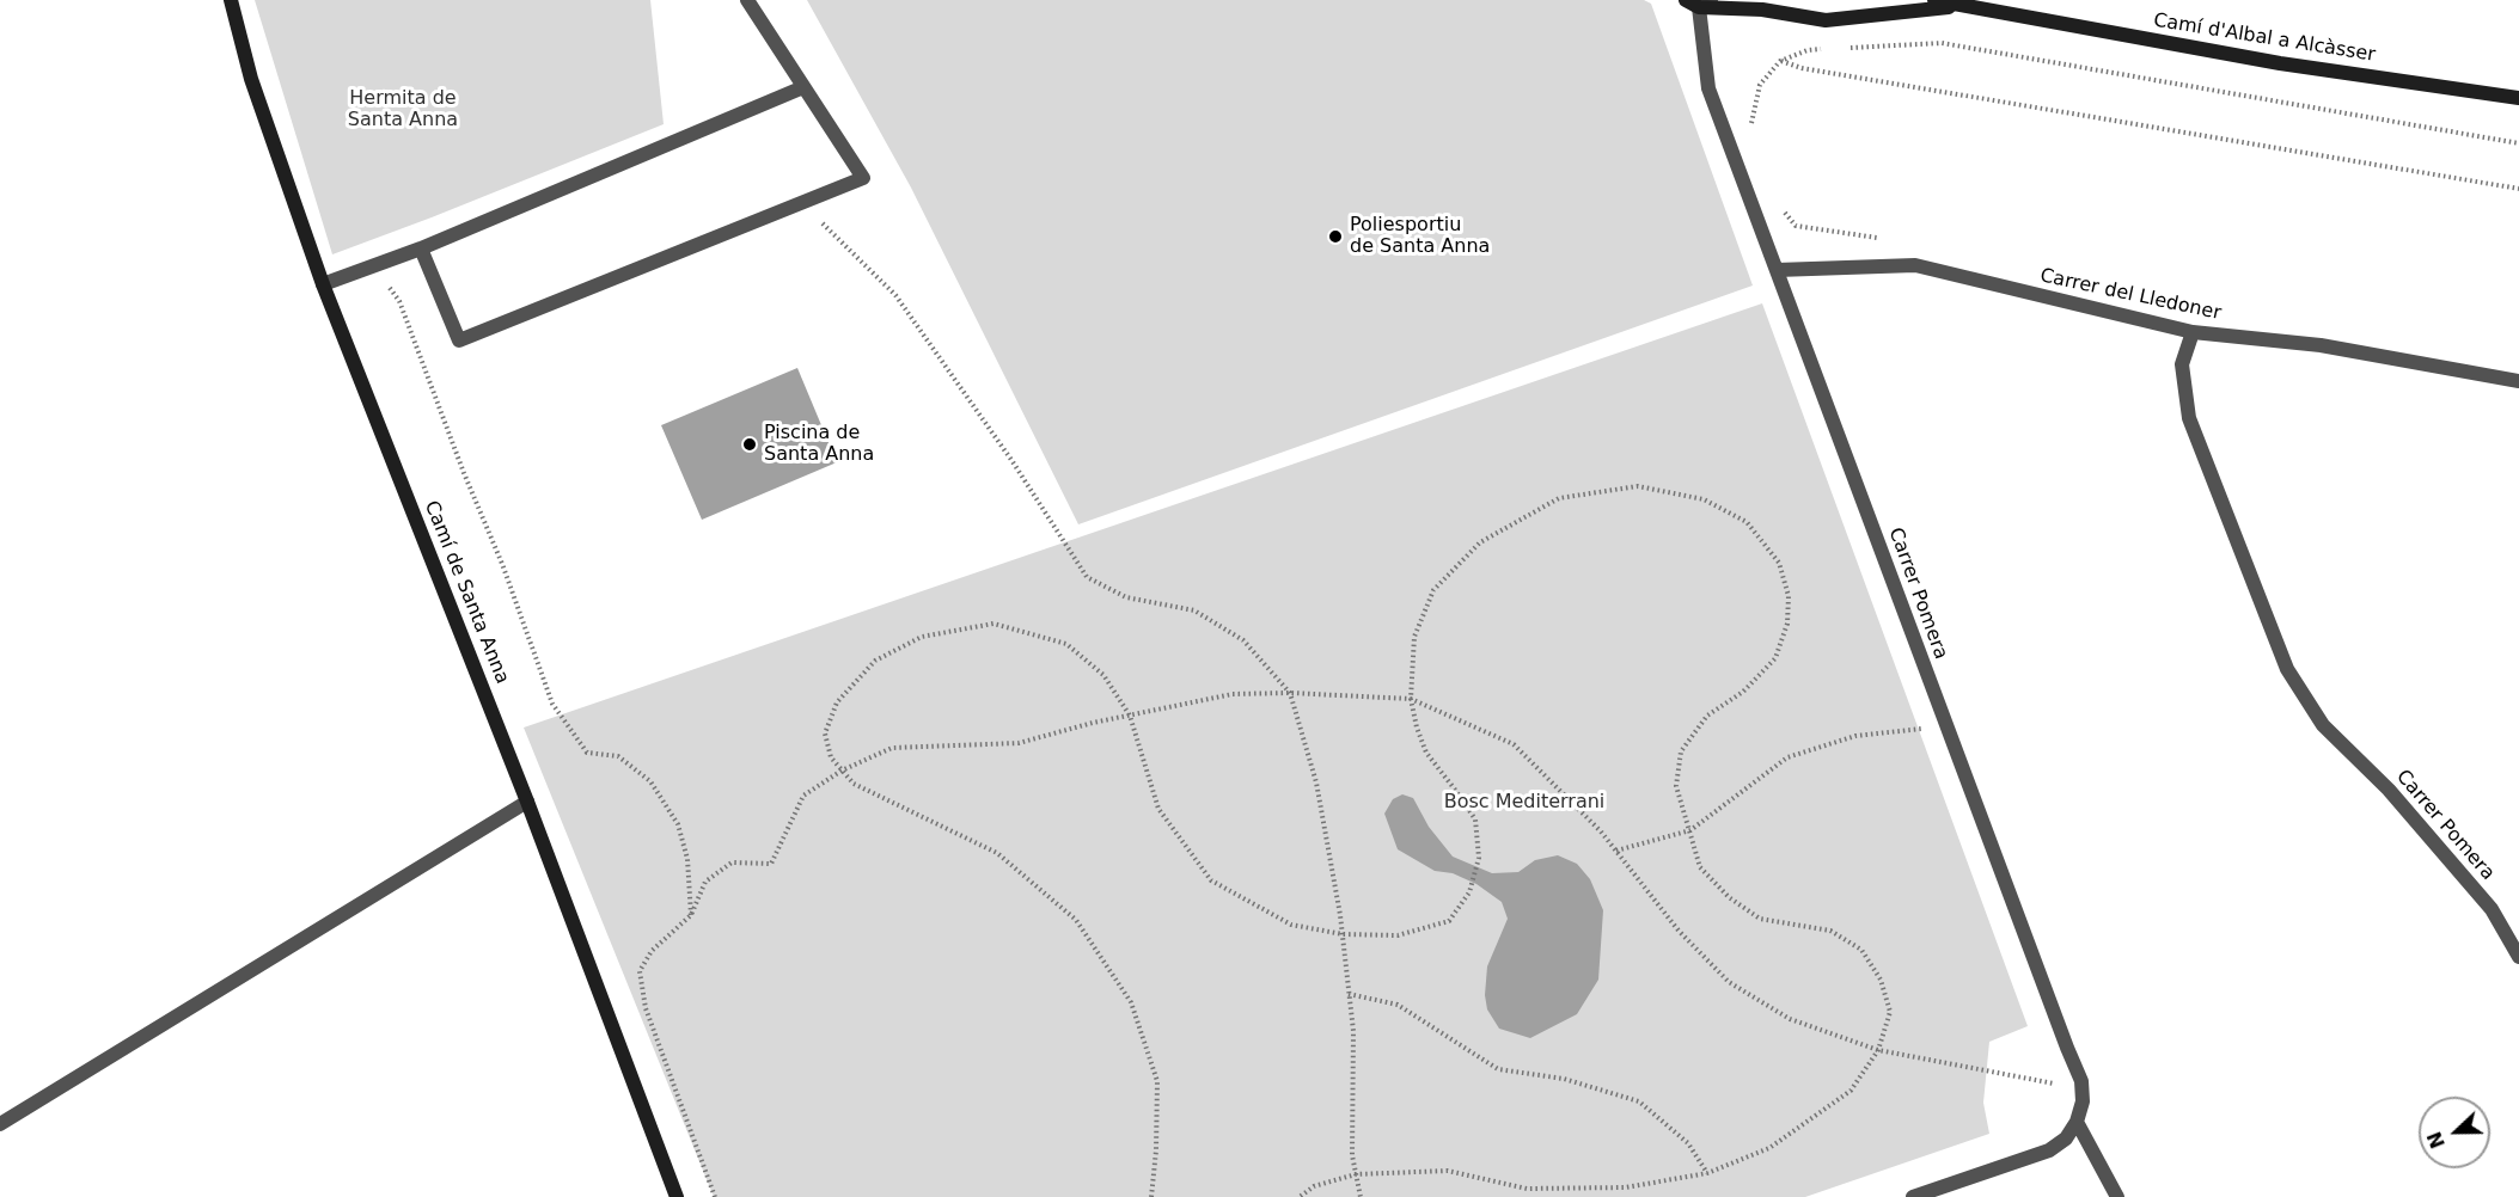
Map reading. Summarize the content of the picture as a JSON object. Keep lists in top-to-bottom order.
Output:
{
  "streets": {
    "street": [
      "Camí d'Albal a Alcàsser",
      "Carrer del Lledoner",
      "Camí de Santa Anna",
      "Carrer Pomera"
    ]
  },
  "crossings": [
    ["Camí d'Albal a Alcàsser", "Carrer Pomera"],
    ["Carrer del Lledoner", "Carrer Pomera"]
  ],
  "parks": ["Hermita de Santa Anna", "Bosc Mediterrani"],
  "places": ["Poliesportiu de Santa Anna", "Piscina de Santa Anna"],
  "north": "left"
}
